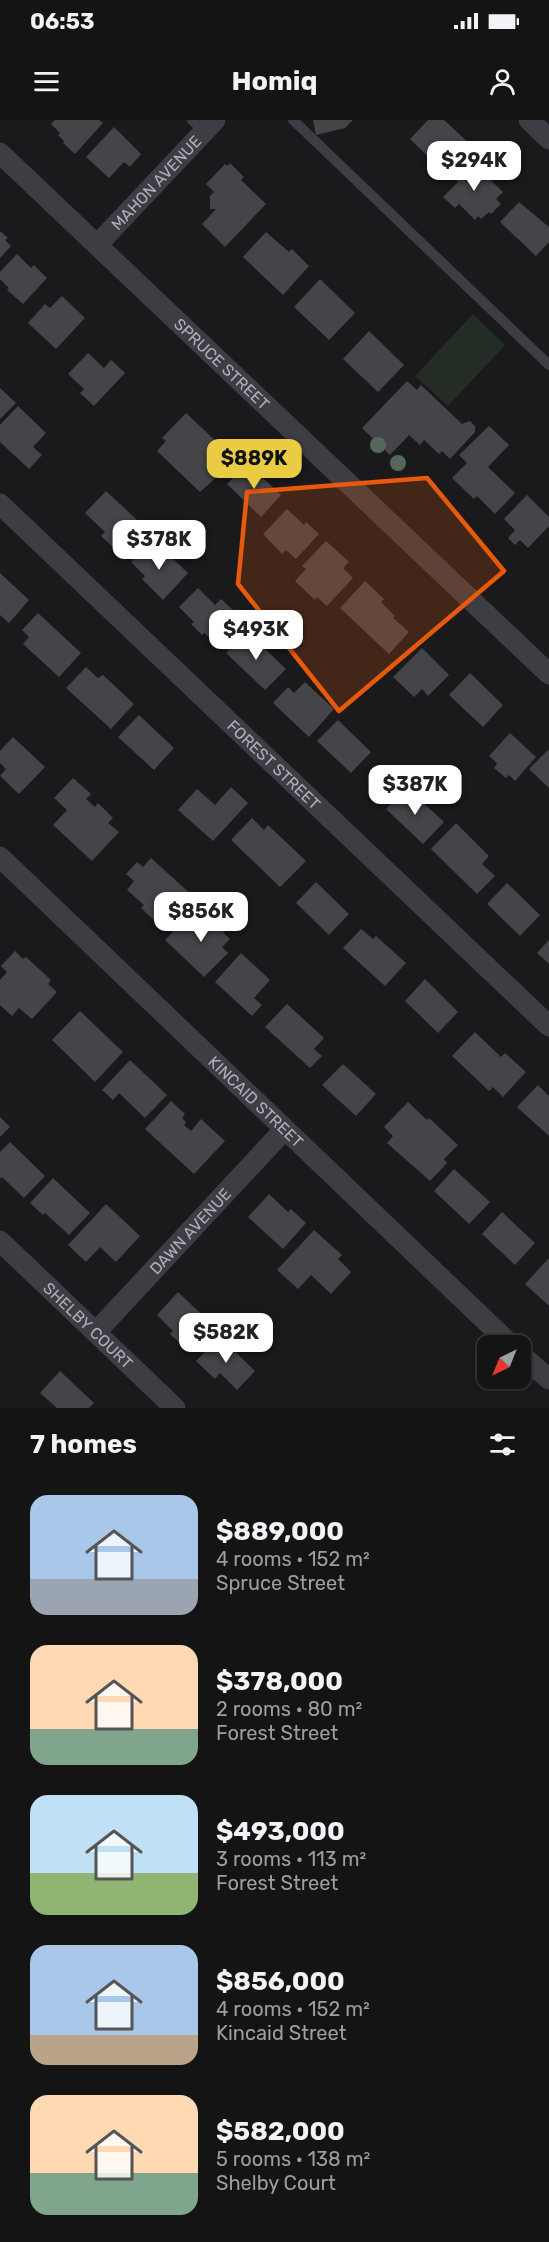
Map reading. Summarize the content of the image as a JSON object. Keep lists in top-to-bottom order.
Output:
{
  "streets": {
    "street": [
      "MAHON AVENUE",
      "SPRUCE STREET",
      "FOREST STREET",
      "KINCAID STREET",
      "DAWN AVENUE",
      "SHELBY COURT"
    ]
  },
  "crossings": [
    ["MAHON AVENUE", "SPRUCE STREET"],
    ["KINCAID STREET", "DAWN AVENUE"],
    ["DAWN AVENUE", "SHELBY COURT"]
  ],
  "north": "bottom left",
  "page": {
    "status": "06:53",
    "header": "Homiq",
    "price": [
      "$294K",
      "$889K",
      "$378K",
      "$493K",
      "$387K",
      "$856K",
      "$582K"
    ],
    "heading": "7 homes",
    "list": [
      {
        "name": "$889,000",
        "note": "4 rooms · 152 m² · Spruce Street"
      },
      {
        "name": "$378,000",
        "note": "2 rooms · 80 m² · Forest Street"
      },
      {
        "name": "$493,000",
        "note": "3 rooms · 113 m² · Forest Street"
      },
      {
        "name": "$856,000",
        "note": "4 rooms · 152 m² · Kincaid Street"
      },
      {
        "name": "$582,000",
        "note": "5 rooms · 138 m² · Shelby Court"
      }
    ]
  }
}
